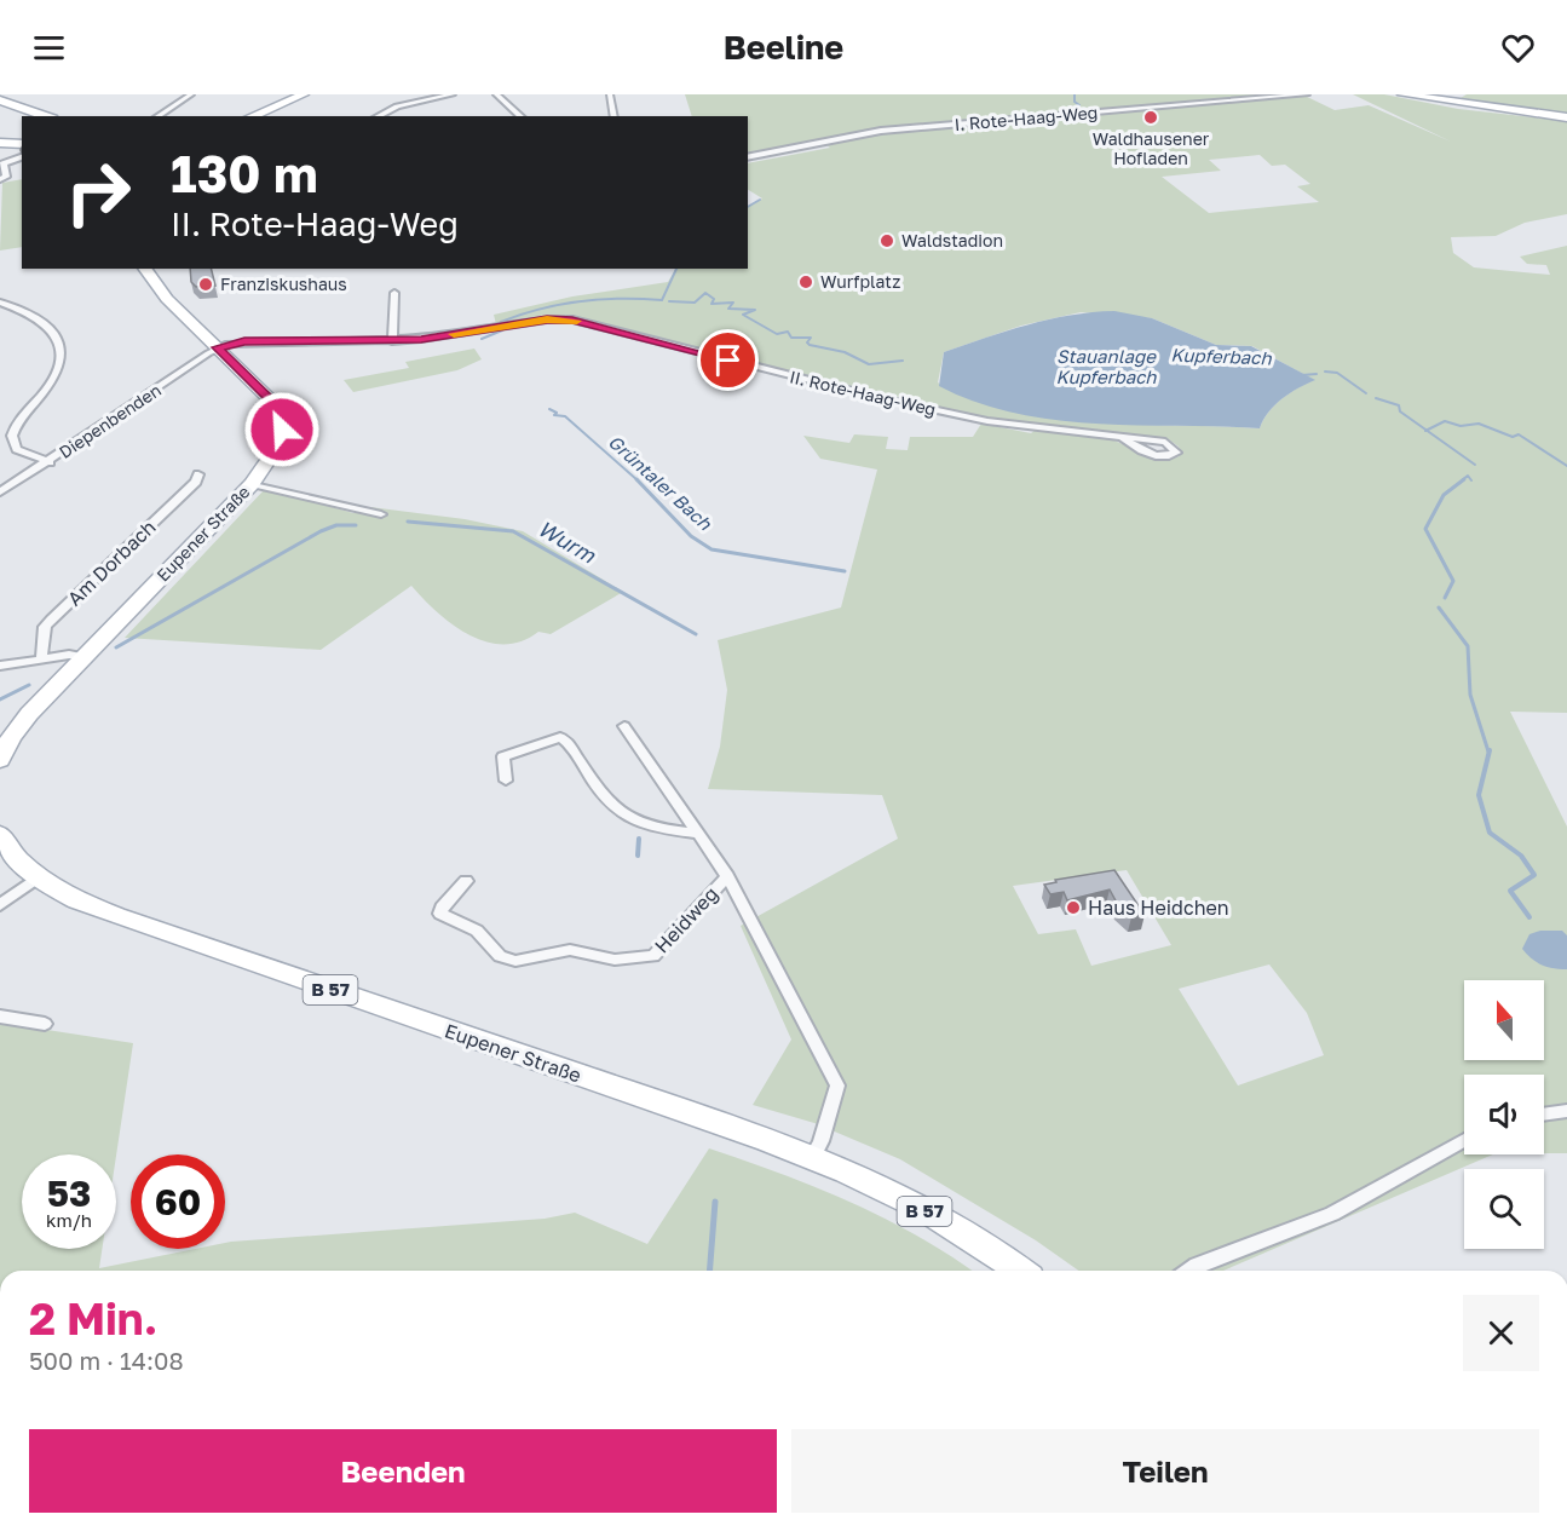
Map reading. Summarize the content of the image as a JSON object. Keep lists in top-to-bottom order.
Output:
{
  "streets": {
    "main road": ["Eupener Straße", "B 57"],
    "street": [
      "I. Rote-Haag-Weg",
      "II. Rote-Haag-Weg",
      "Diepenbenden",
      "Am Dorbach",
      "Heidweg"
    ]
  },
  "crossings": [
    ["II. Rote-Haag-Weg", "Diepenbenden"],
    ["II. Rote-Haag-Weg", "Eupener Straße"],
    ["Diepenbenden", "Eupener Straße"],
    ["Eupener Straße", "Heidweg"]
  ],
  "water": [
    "Stauanlage Kupferbach",
    "Kupferbach",
    "Grüntaler Bach",
    "Wurm"
  ],
  "places": [
    "Waldhausener Hofladen",
    "Waldstadion",
    "Wurfplatz",
    "Franziskushaus",
    "Haus Heidchen"
  ],
  "north": "top",
  "page": {
    "header": "Beeline",
    "turn": ["130 m", "II. Rote-Haag-Weg"],
    "speed": "53 km/h",
    "limit": "60",
    "heading": ["2 Min.", "500 m · 14:08"],
    "buttons": ["Beenden", "Teilen"]
  }
}
